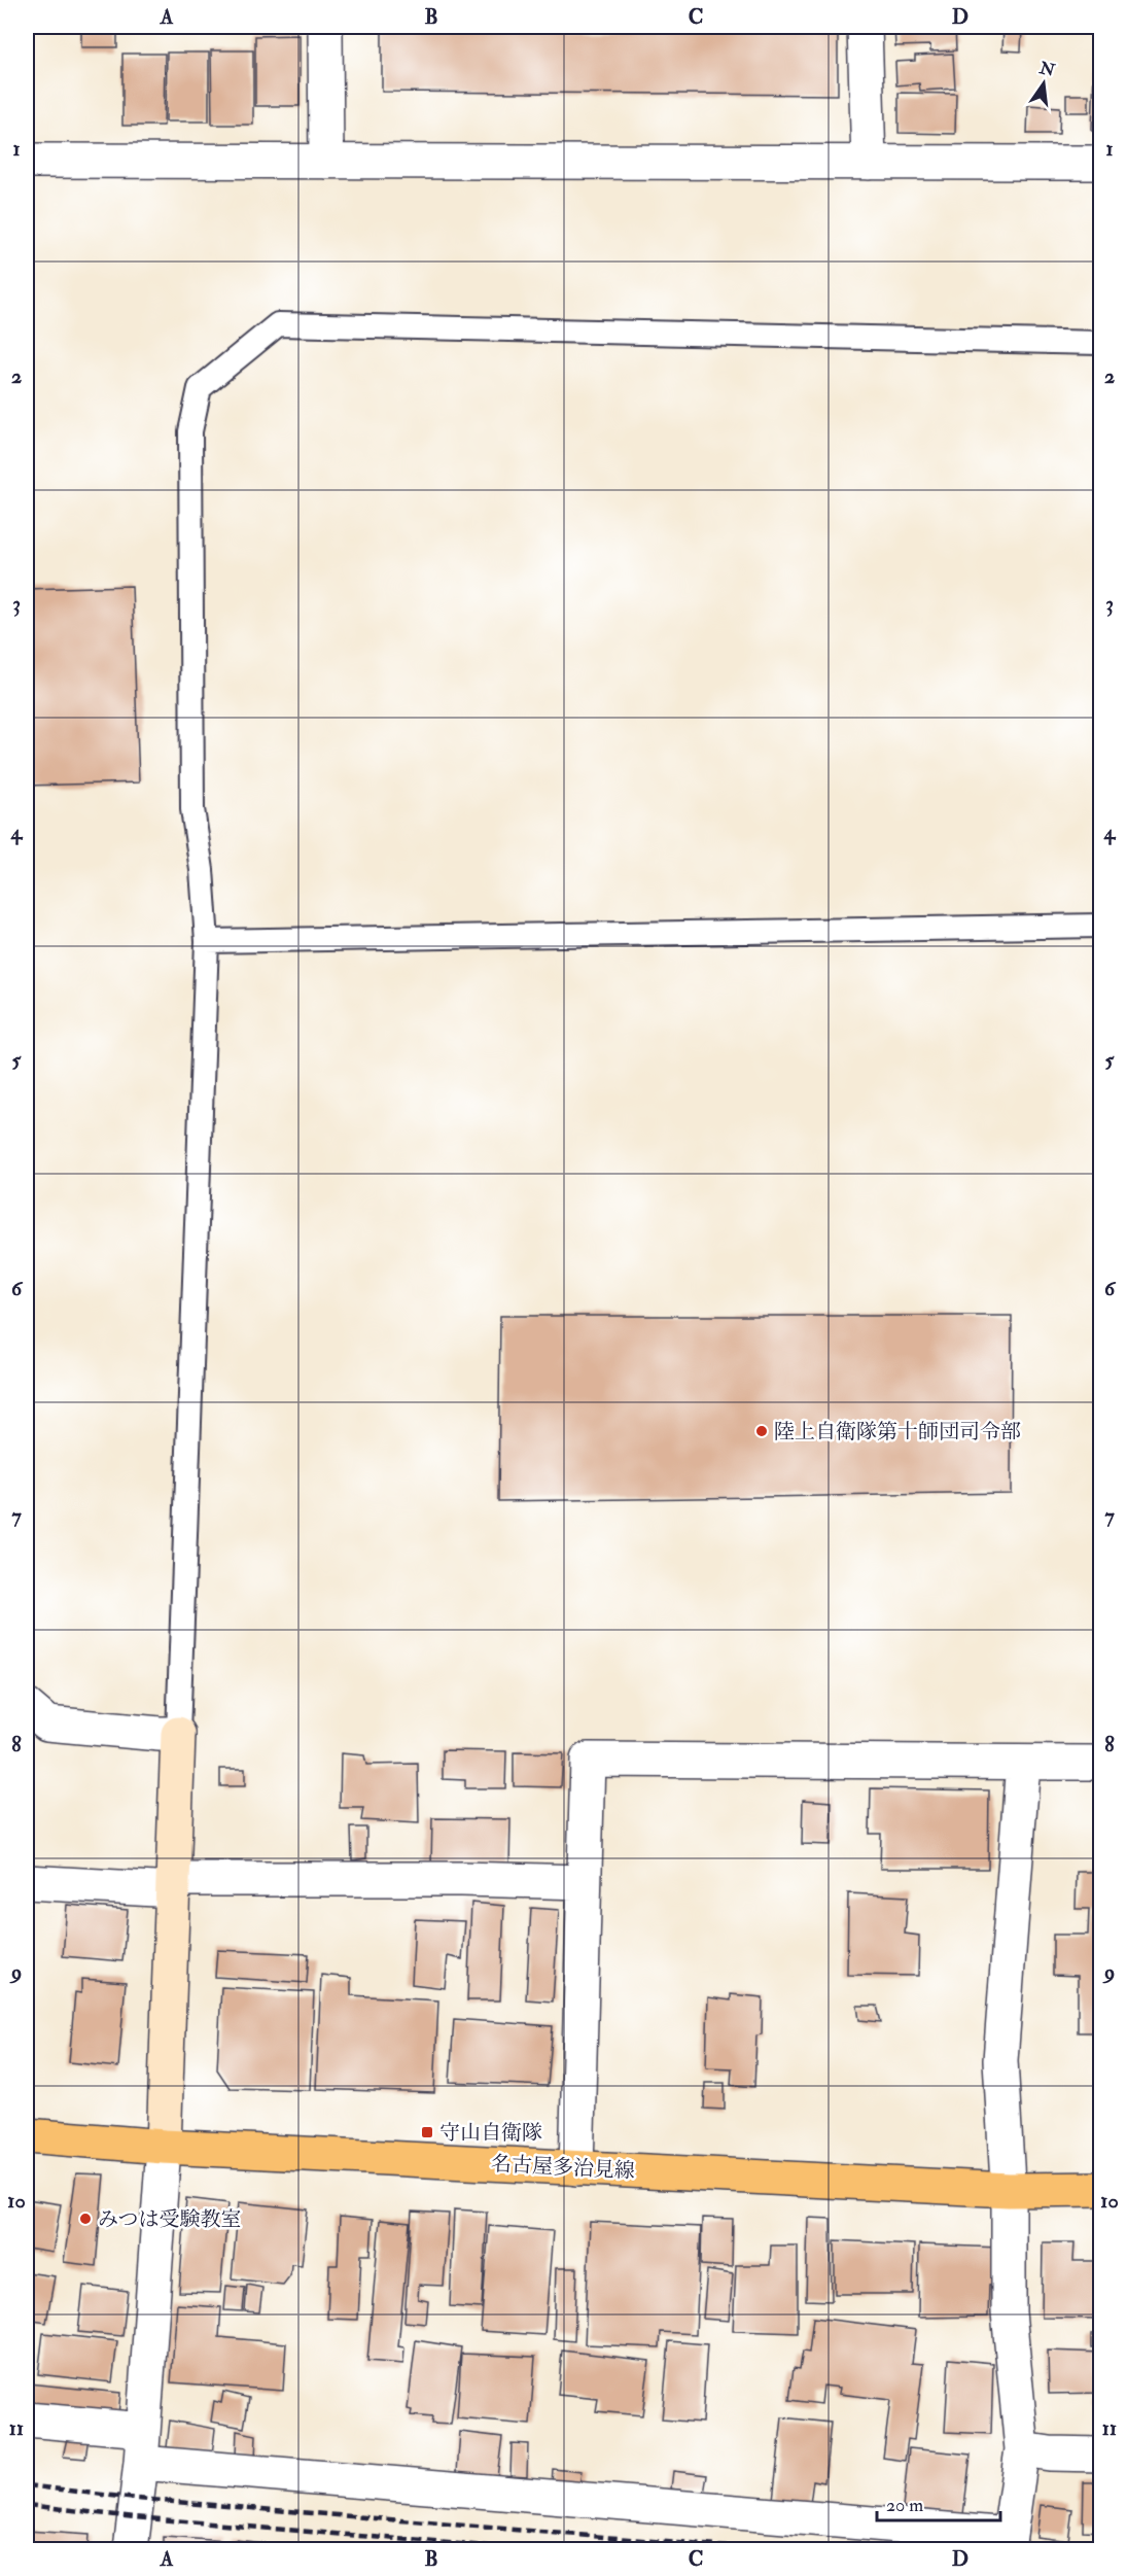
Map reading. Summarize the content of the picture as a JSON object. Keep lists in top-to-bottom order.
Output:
{
  "streets": {
    "main road": ["名古屋多治見線"]
  },
  "places": {
    "other": ["陸上自衛隊第十師団司令部", "みつは受験教室"],
    "transit": ["守山自衛隊"]
  },
  "scale_bar": "20 m",
  "north": "top",
  "grid": {
    "columns": [
      "A",
      "B",
      "C",
      "D"
    ],
    "rows": [
      "1",
      "2",
      "3",
      "4",
      "5",
      "6",
      "7",
      "8",
      "9",
      "10",
      "11"
    ]
  }
}
